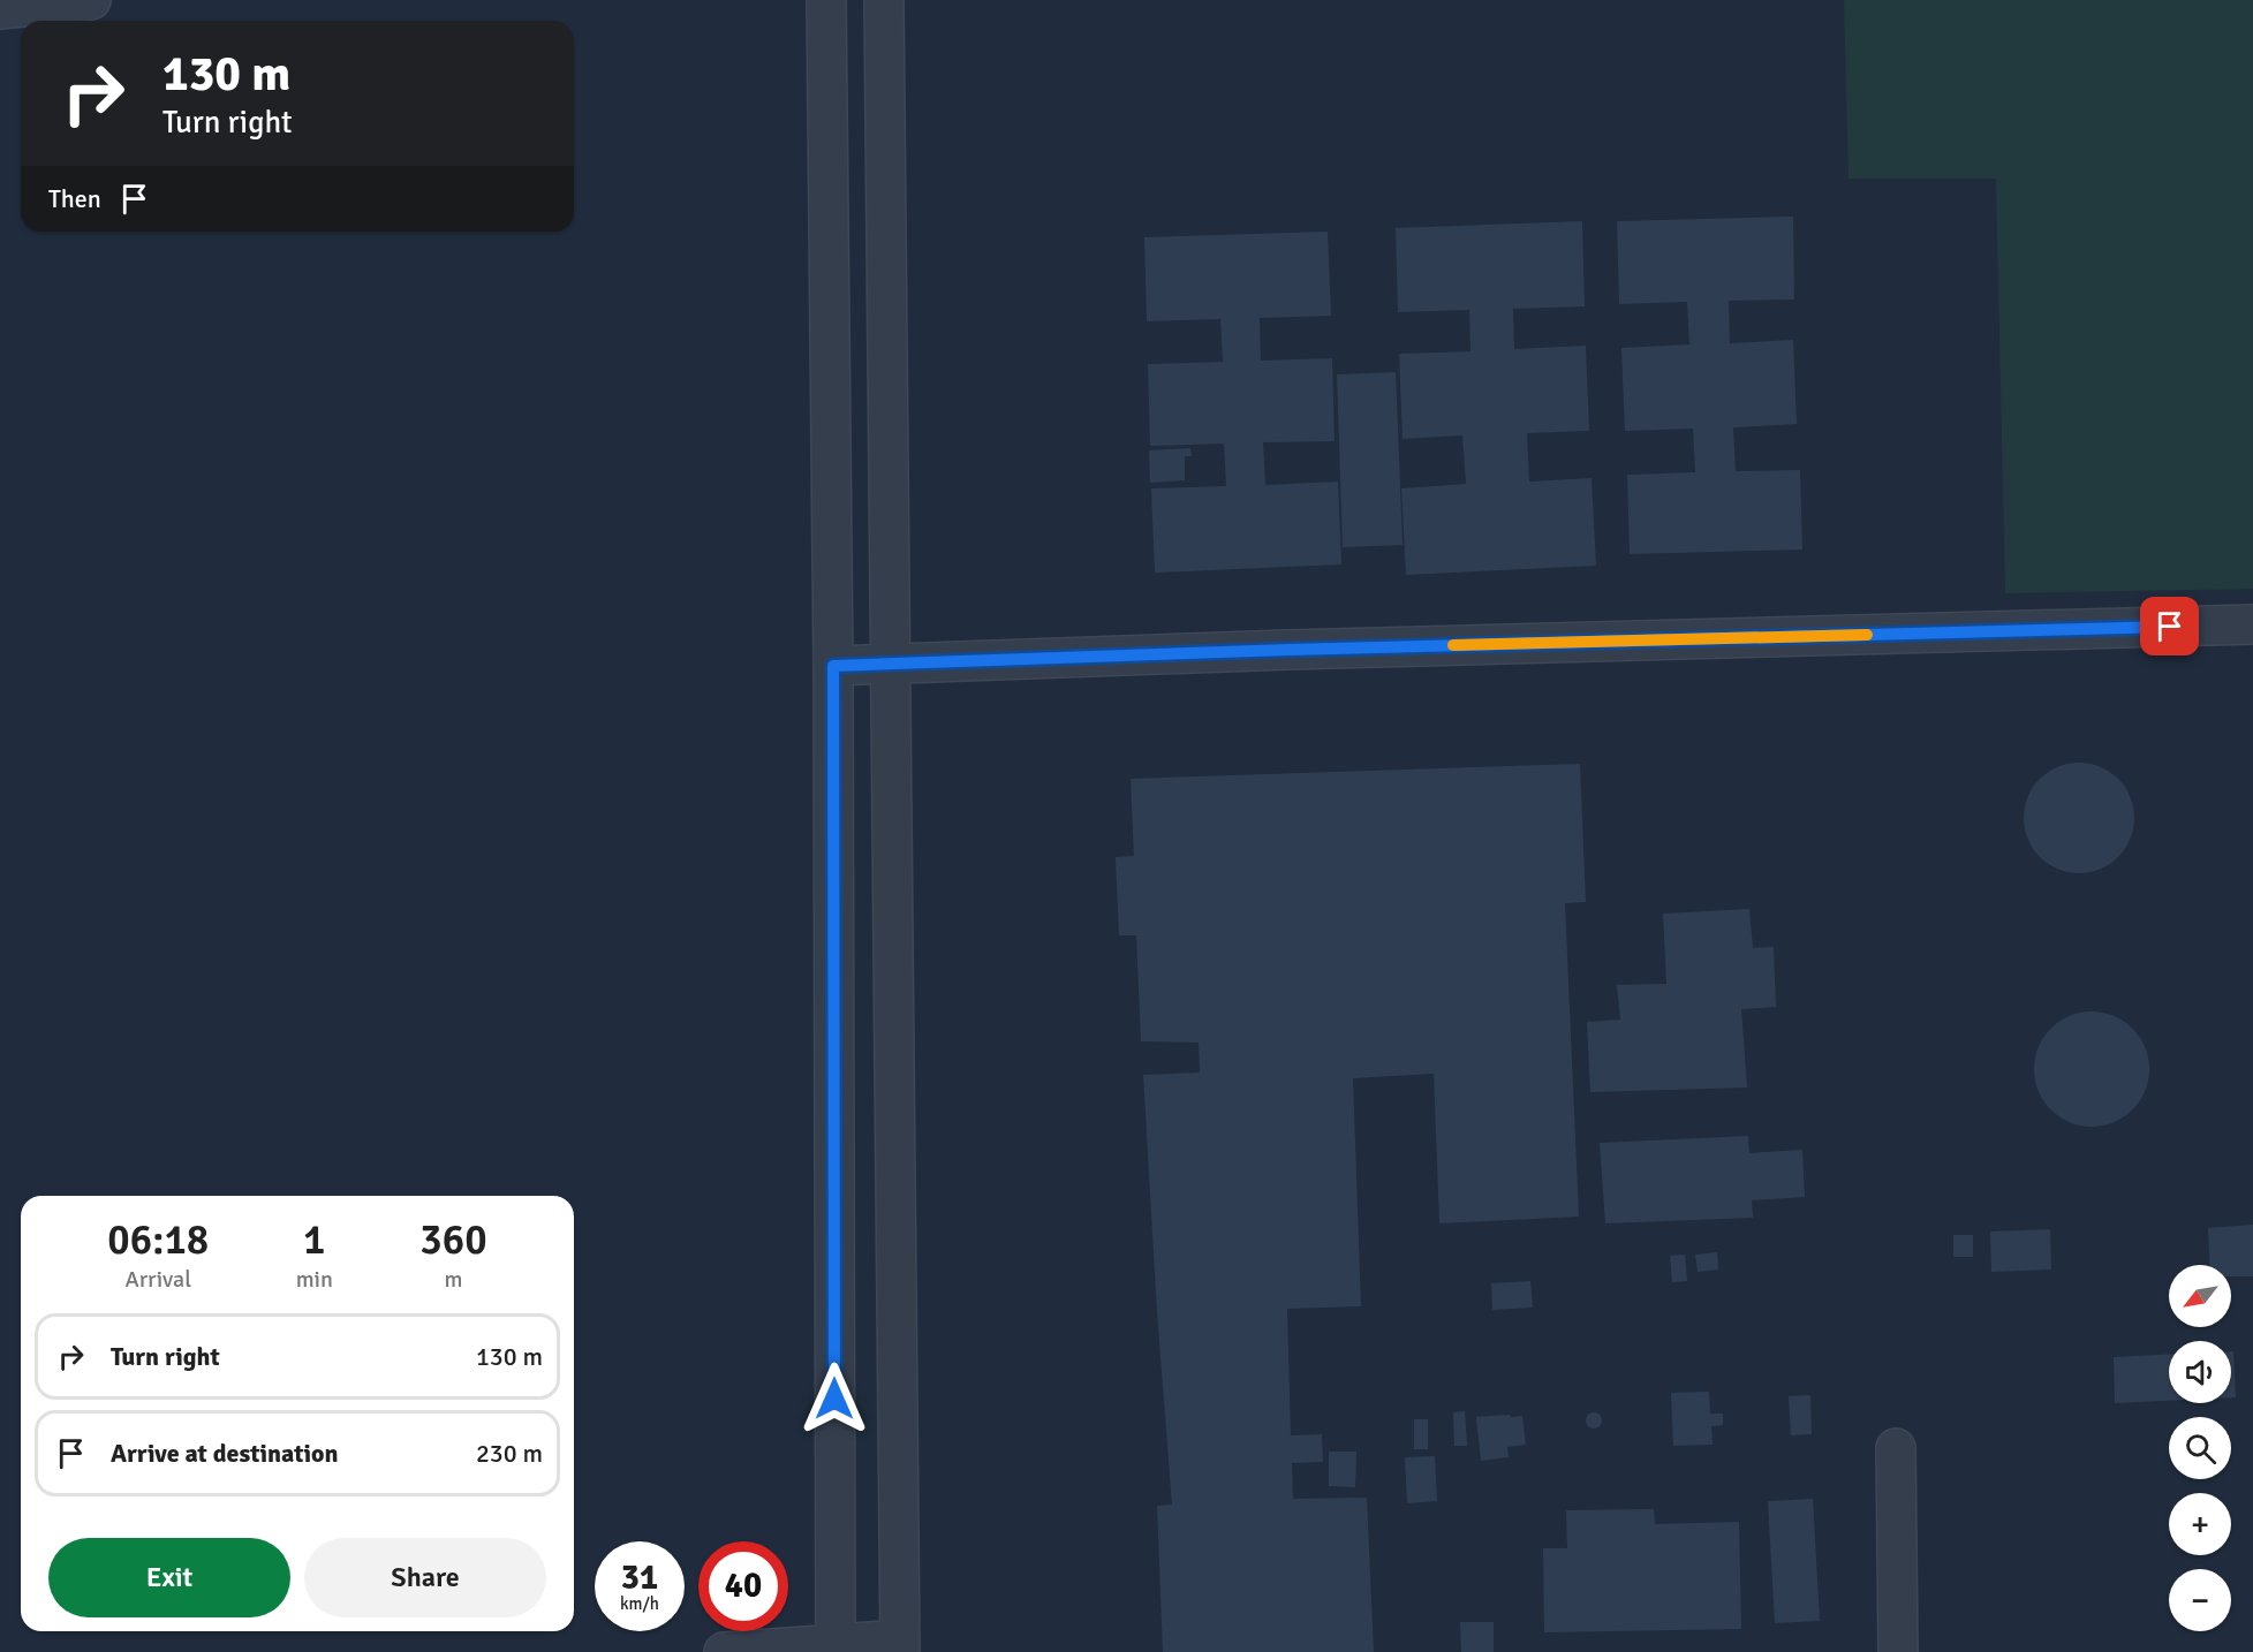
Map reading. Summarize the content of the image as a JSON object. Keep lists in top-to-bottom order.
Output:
{
  "north": "bottom left",
  "page": {
    "turn": ["130 m", "Turn right"],
    "then": "Then",
    "eta": [
      "06:18",
      "Arrival",
      "1",
      "min",
      "360",
      "m"
    ],
    "map_buttons": ["+", "−"],
    "list": [
      {
        "name": "Turn right",
        "value": "130 m"
      },
      {
        "name": "Arrive at destination",
        "value": "230 m"
      }
    ],
    "buttons": ["Exit", "Share"],
    "speed": "31 km/h",
    "limit": "40"
  }
}
